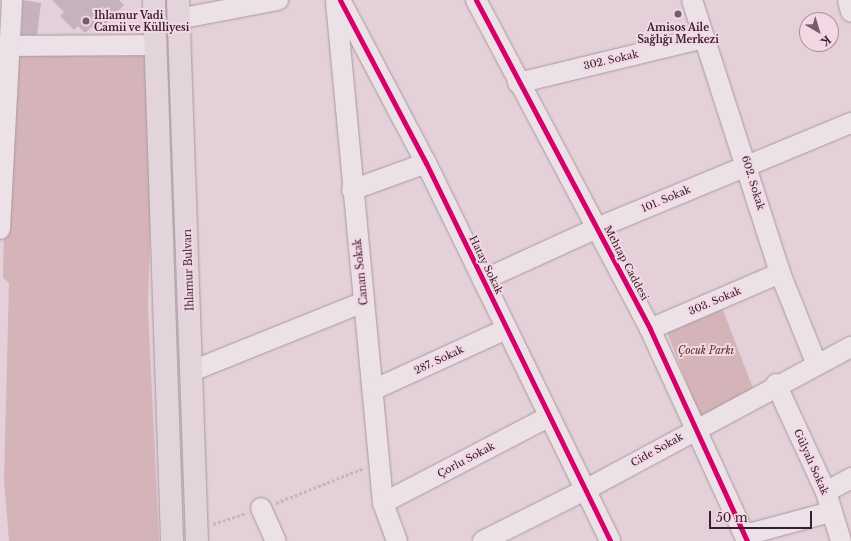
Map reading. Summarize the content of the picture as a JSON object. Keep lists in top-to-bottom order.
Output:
{
  "streets": {
    "main road": ["Ihlamur Bulvarı"],
    "street": [
      "302. Sokak",
      "602. Sokak",
      "101. Sokak",
      "Mehtap Caddesi",
      "Hatay Sokak",
      "Canan Sokak",
      "303. Sokak",
      "287. Sokak",
      "Cide Sokak",
      "Çorlu Sokak",
      "Gülyalı Sokak"
    ]
  },
  "crossings": [
    ["302. Sokak", "602. Sokak"],
    ["302. Sokak", "Mehtap Caddesi"],
    ["602. Sokak", "101. Sokak"],
    ["602. Sokak", "303. Sokak"],
    ["602. Sokak", "Cide Sokak"],
    ["101. Sokak", "Mehtap Caddesi"],
    ["101. Sokak", "Hatay Sokak"],
    ["Mehtap Caddesi", "303. Sokak"],
    ["Mehtap Caddesi", "Cide Sokak"],
    ["Hatay Sokak", "287. Sokak"],
    ["Hatay Sokak", "Cide Sokak"],
    ["Hatay Sokak", "Çorlu Sokak"],
    ["Canan Sokak", "287. Sokak"],
    ["Canan Sokak", "Çorlu Sokak"],
    ["Cide Sokak", "Gülyalı Sokak"]
  ],
  "parks": ["Çocuk Parkı"],
  "places": ["Amisos Aile Sağlığı Merkezi", "Ihlamur Vadi Camii ve Külliyesi"],
  "scale_bar": "50 m",
  "north": "bottom right"
}
